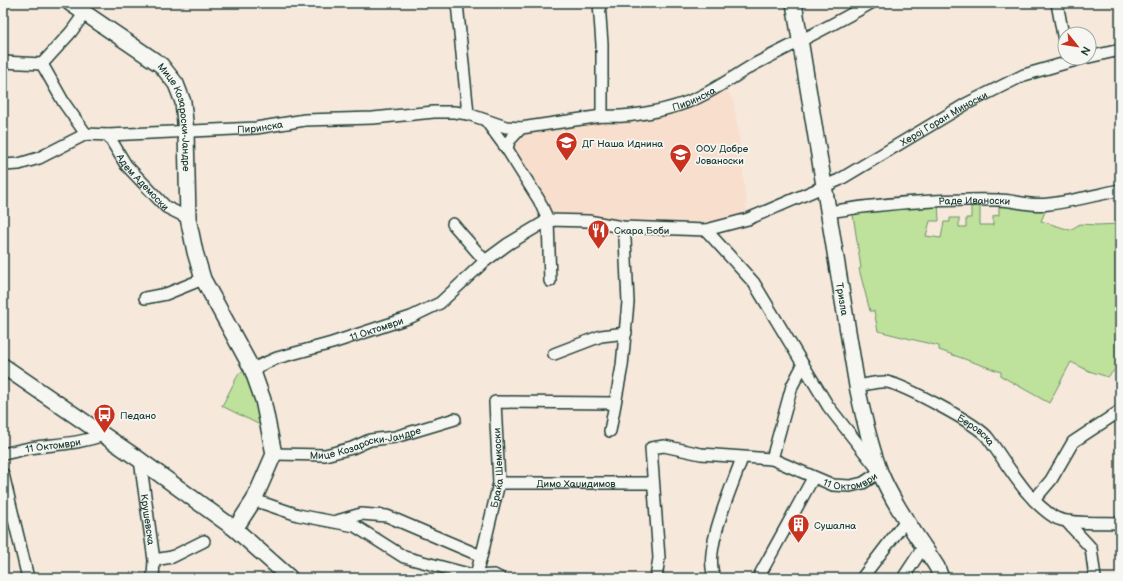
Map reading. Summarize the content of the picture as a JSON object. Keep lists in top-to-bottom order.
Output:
{
  "streets": {
    "street": [
      "Пиринска",
      "Мице Козароски-Јандре",
      "Херој Горан Миноски",
      "Адем Адемоски",
      "Раде Иваноски",
      "Тризла",
      "11 Октомври",
      "Беровска",
      "Браќа Шемкоски",
      "Димо Хаџидимов",
      "Крушевска"
    ]
  },
  "crossings": [
    ["Пиринска", "Мице Козароски-Јандре"],
    ["Пиринска", "Адем Адемоски"],
    ["Пиринска", "Тризла"],
    ["Мице Козароски-Јандре", "Адем Адемоски"],
    ["Мице Козароски-Јандре", "11 Октомври"],
    ["Херој Горан Миноски", "Тризла"],
    ["Раде Иваноски", "Тризла"],
    ["Тризла", "11 Октомври"],
    ["Тризла", "Беровска"],
    ["11 Октомври", "Димо Хаџидимов"],
    ["Браќа Шемкоски", "Димо Хаџидимов"]
  ],
  "places": {
    "school or university": ["ДГ Наша Иднина", "ООУ Добре Јованоски"],
    "restaurant": ["Скара Боби"],
    "bus stop": ["Педано"],
    "building": ["Сушална"]
  },
  "north": "bottom right"
}
